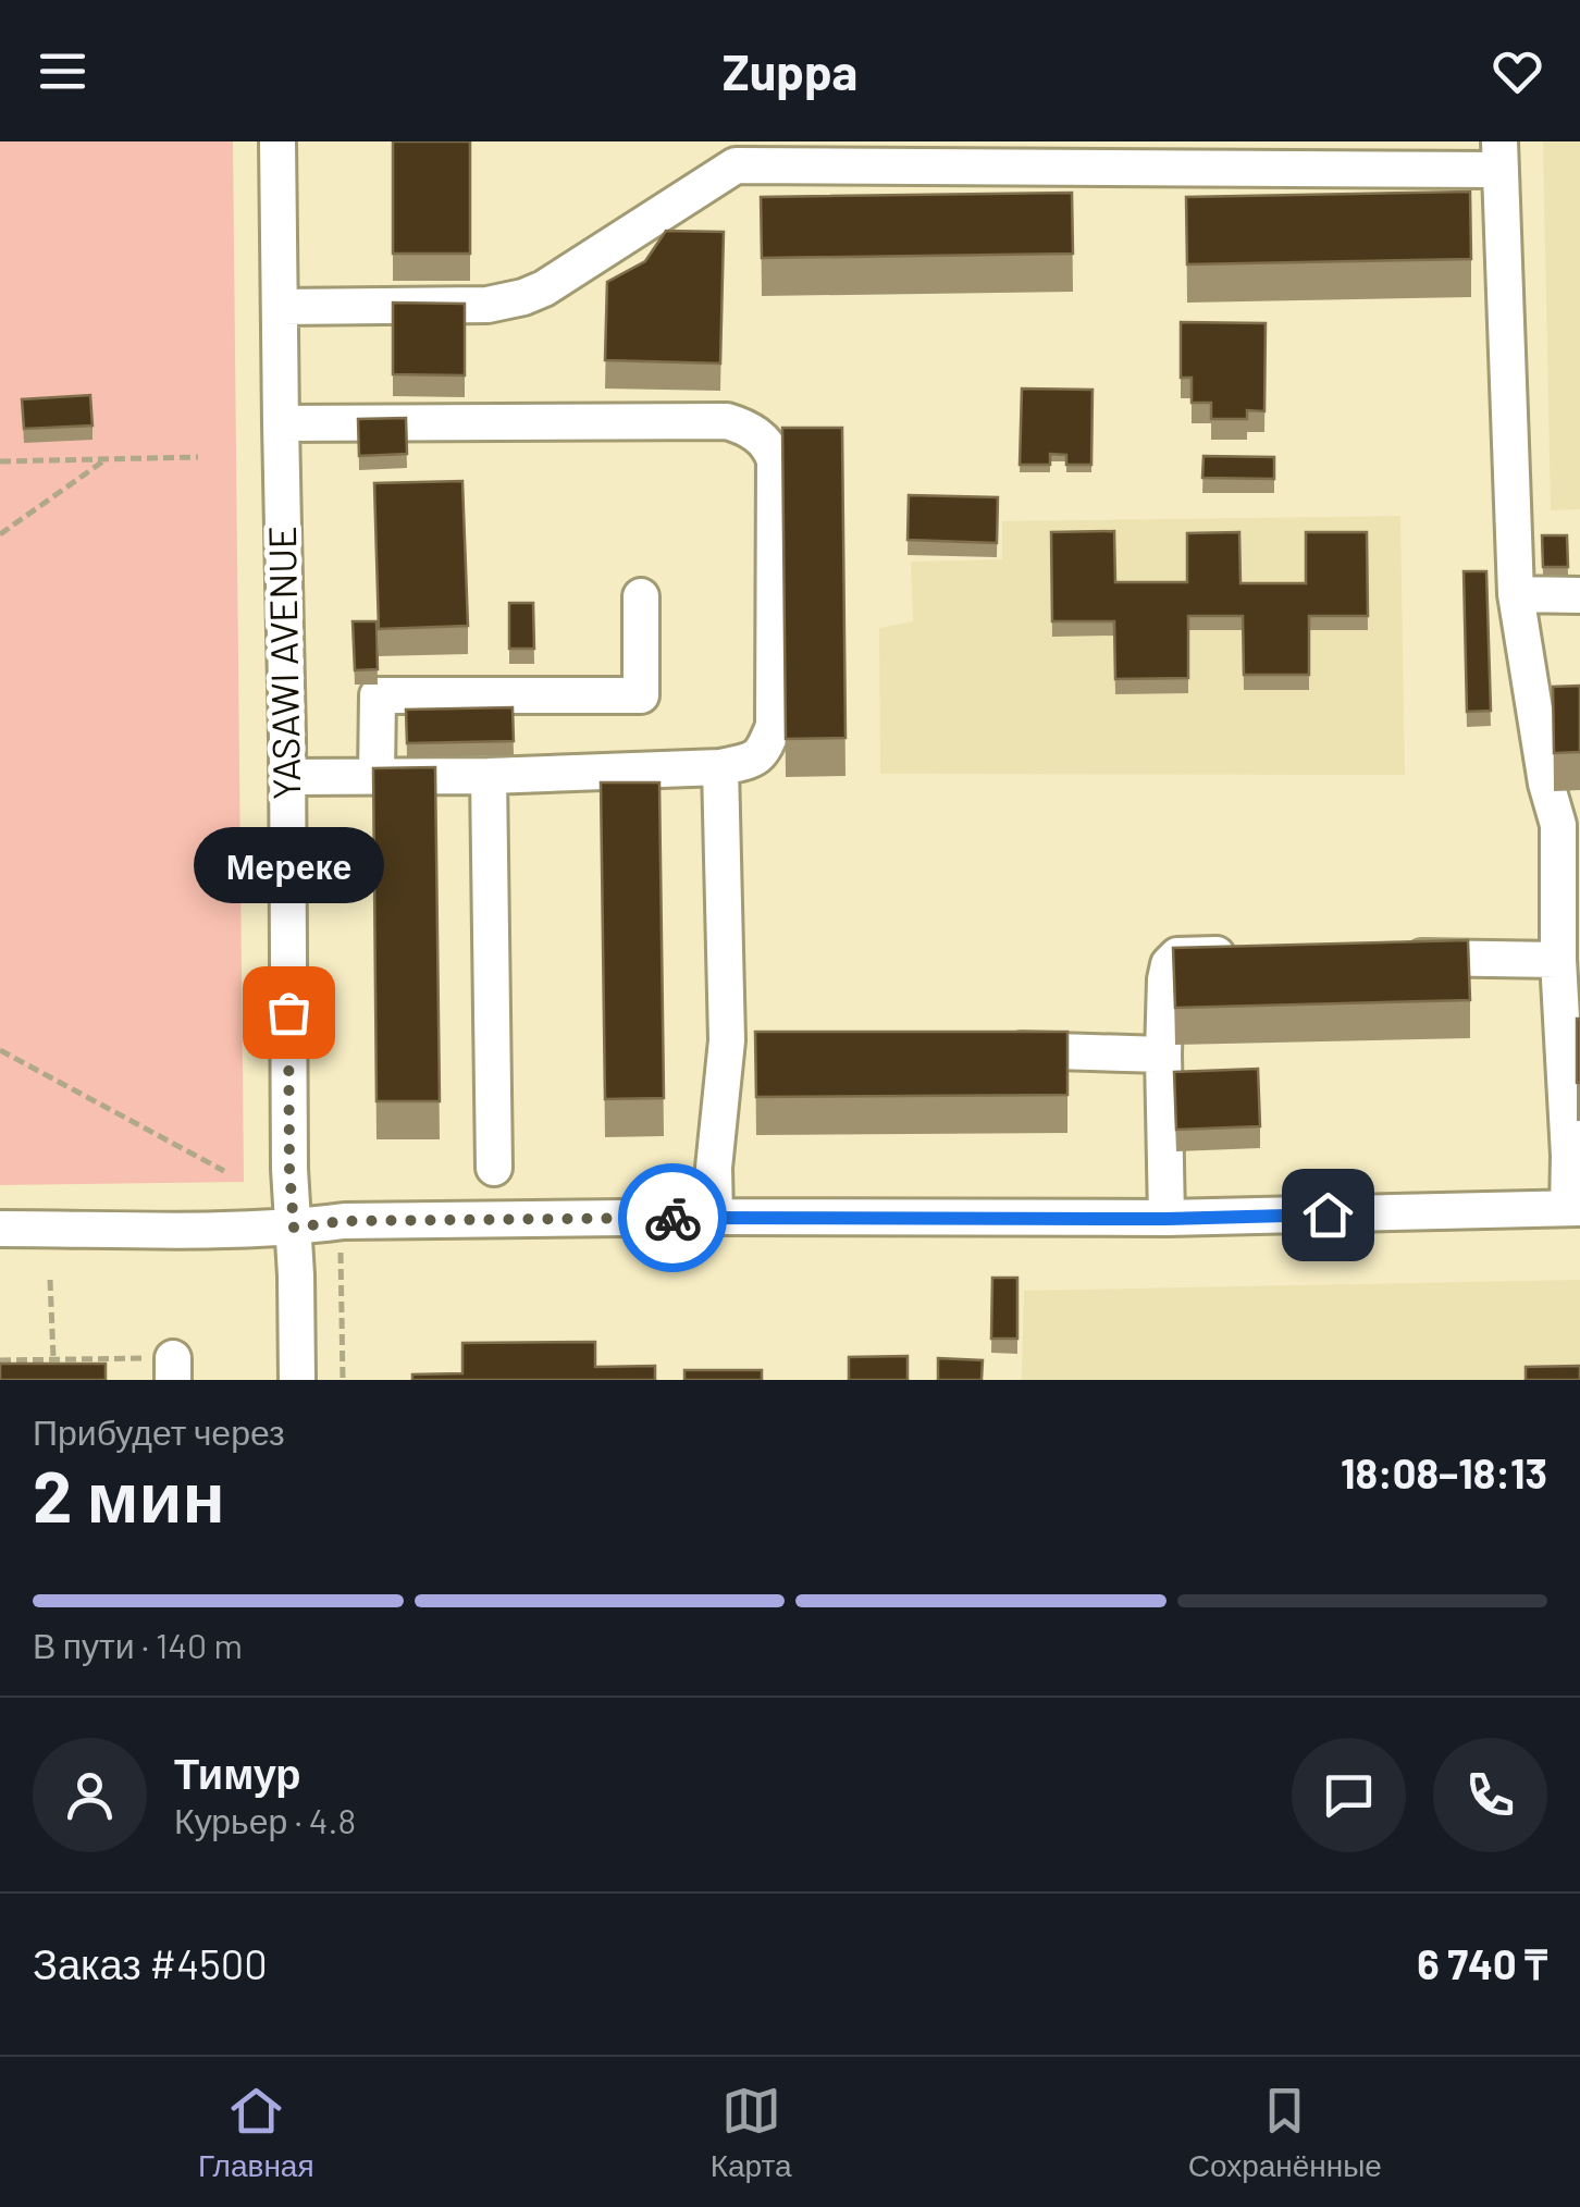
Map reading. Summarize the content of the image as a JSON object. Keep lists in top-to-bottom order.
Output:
{
  "streets": {
    "street": ["YASAWI AVENUE"]
  },
  "places": ["Мереке"],
  "page": {
    "header": "Zuppa",
    "bubble": "Мереке",
    "heading": ["2 мин", "Прибудет через", "18:08–18:13"],
    "panel": [
      "Тимур",
      "Курьер · 4.8",
      "Заказ #4500",
      "6 740 ₸"
    ],
    "bar": "В пути · 140 m",
    "tabs": ["Главная", "Карта", "Сохранённые"]
  }
}
